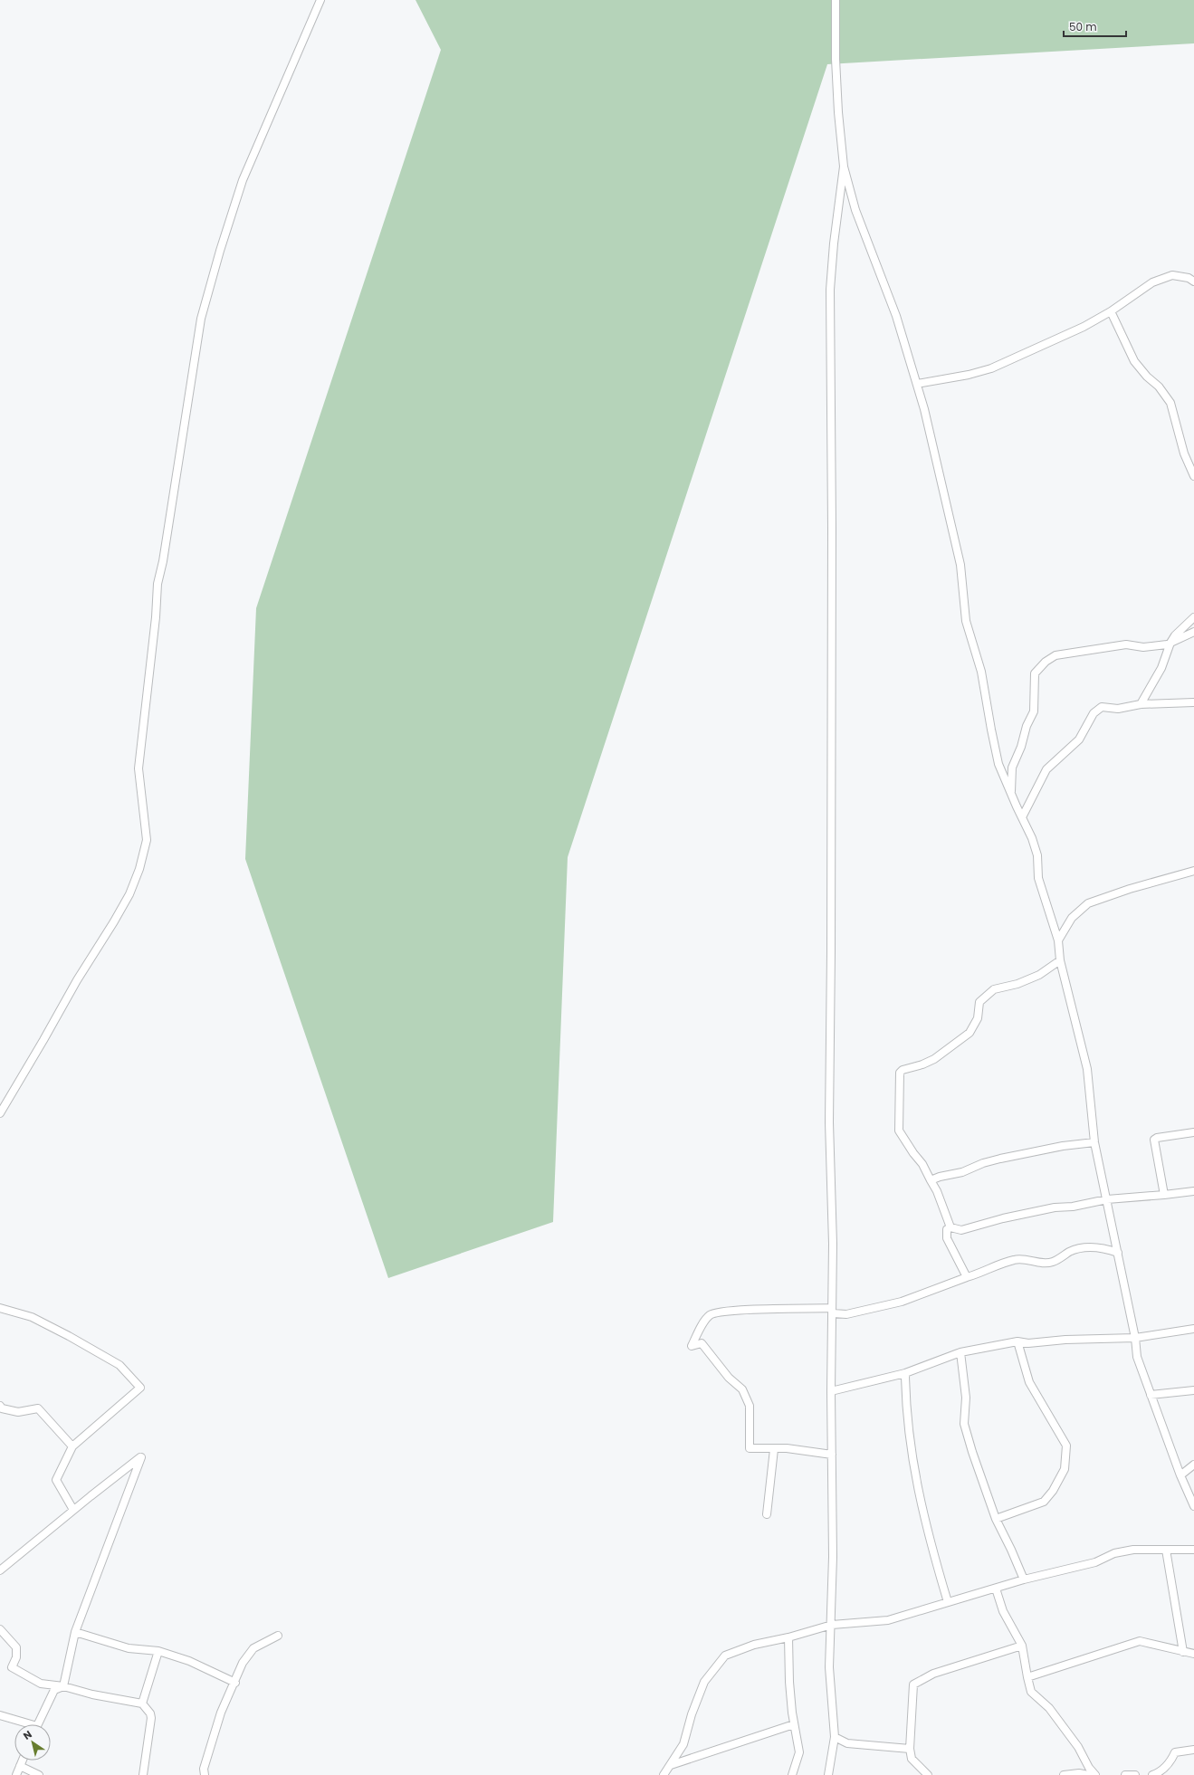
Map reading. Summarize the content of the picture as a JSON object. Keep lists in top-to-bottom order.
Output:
{
  "scale_bar": "50 m",
  "north": "top left"
}
